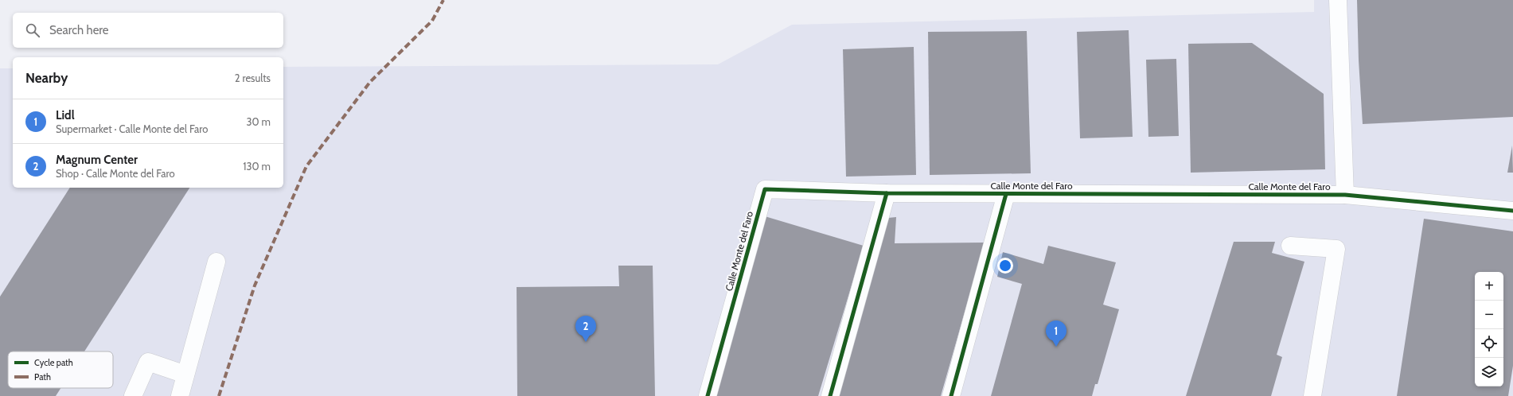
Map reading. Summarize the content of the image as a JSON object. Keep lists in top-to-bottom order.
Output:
{
  "streets": {
    "street": ["Calle Monte del Faro"]
  },
  "legend": ["Cycle path", "Path"],
  "page": {
    "search": "Search here",
    "heading": ["Nearby", "2 results"],
    "list": [
      {
        "mark": "1",
        "name": "Lidl",
        "note": "Supermarket · Calle Monte del Faro",
        "value": "30 m"
      },
      {
        "mark": "2",
        "name": "Magnum Center",
        "note": "Shop · Calle Monte del Faro",
        "value": "130 m"
      }
    ],
    "map_buttons": ["+", "−"],
    "pins": ["2", "1"]
  }
}
